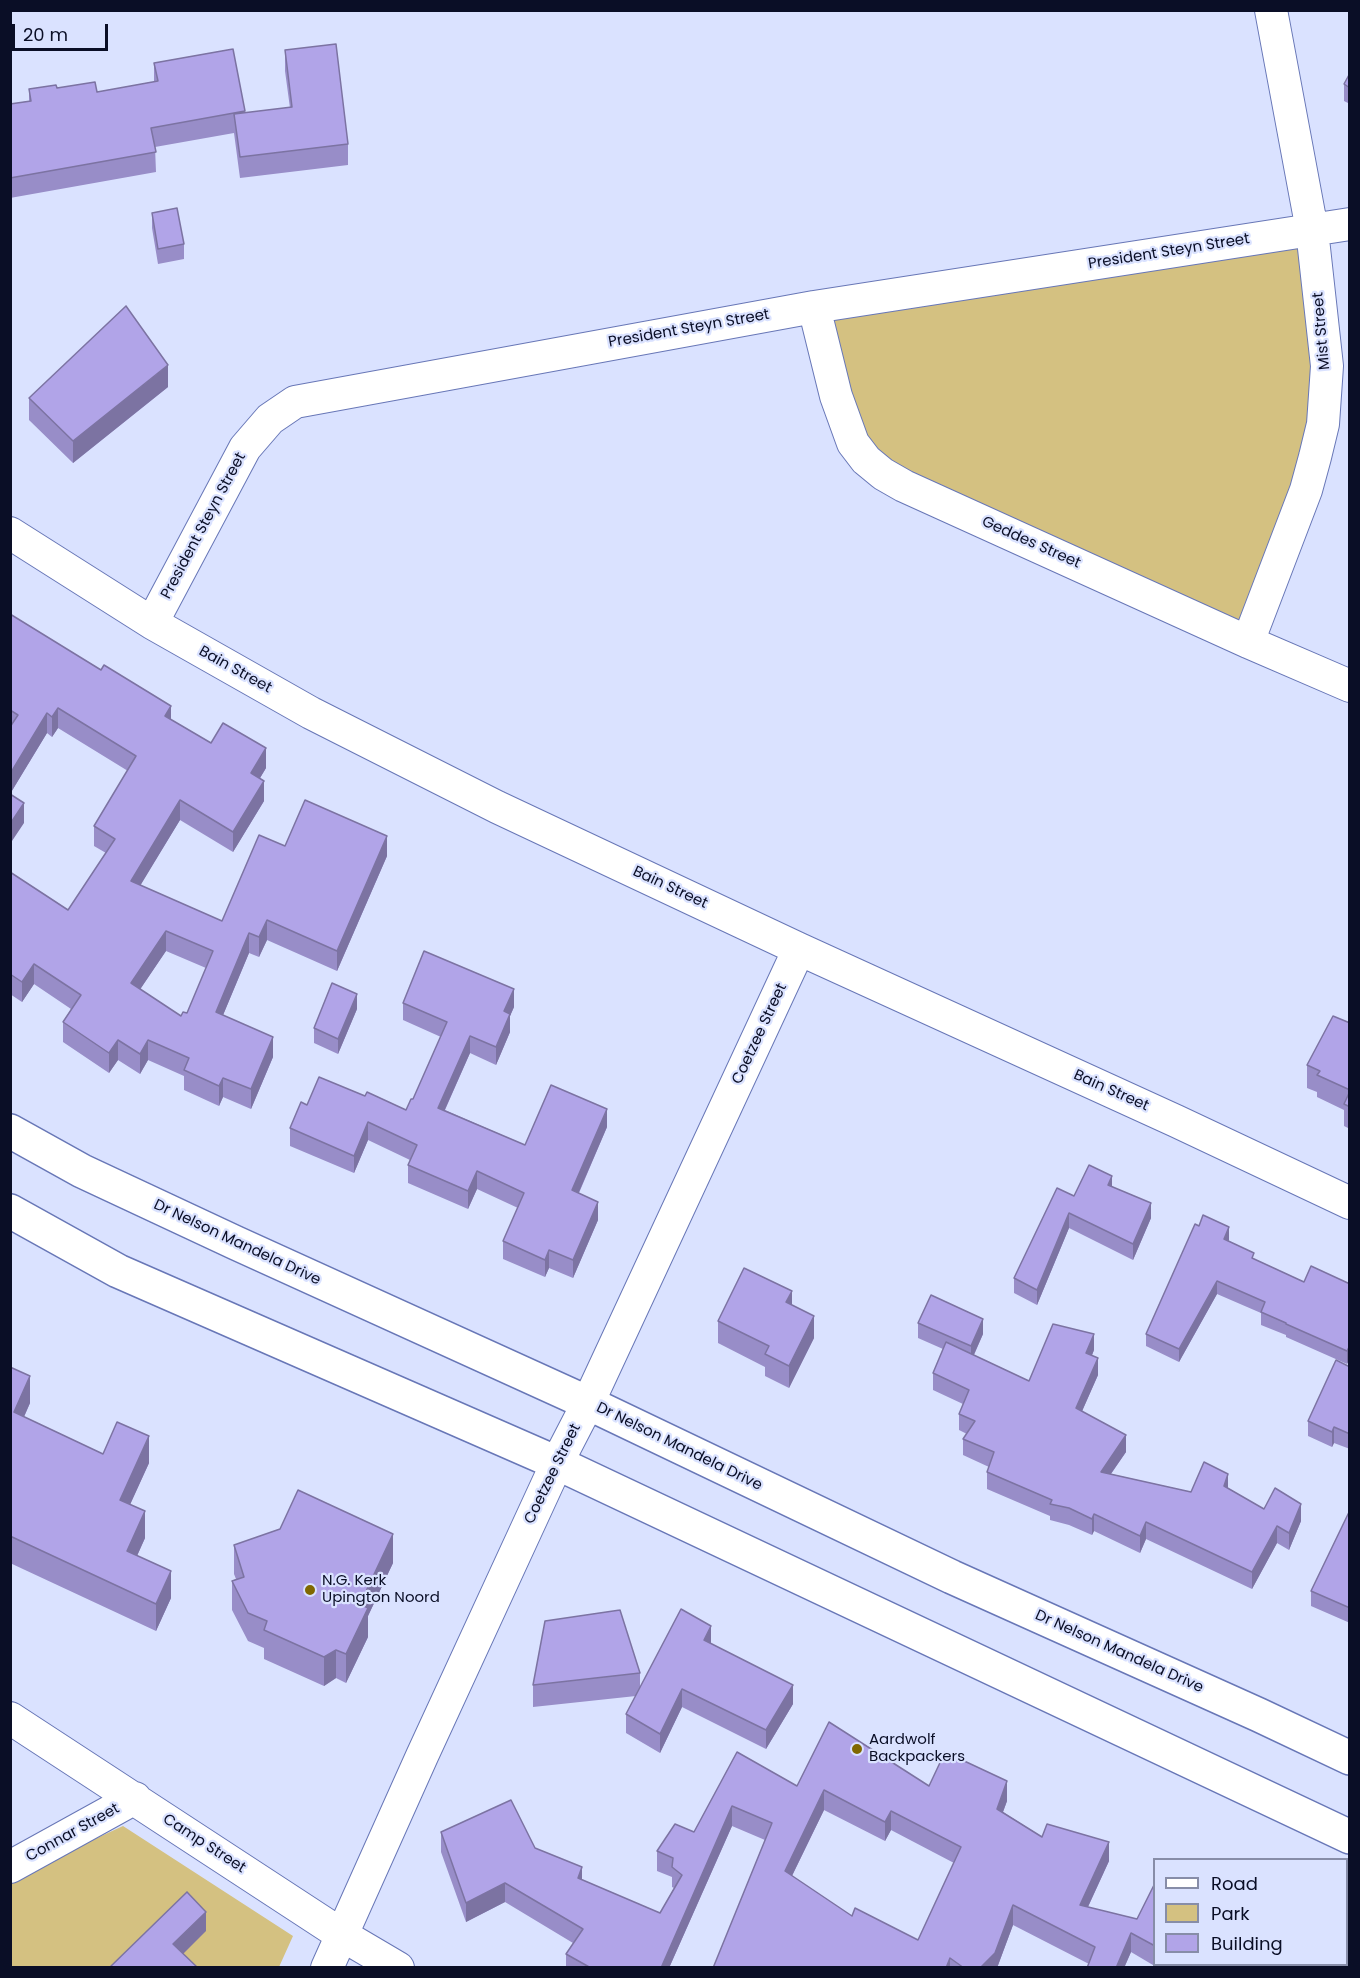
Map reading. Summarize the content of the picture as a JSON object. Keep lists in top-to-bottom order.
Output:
{
  "streets": {
    "street": [
      "President Steyn Street",
      "Mist Street",
      "Geddes Street",
      "Bain Street",
      "Coetzee Street",
      "Dr Nelson Mandela Drive",
      "Connar Street",
      "Camp Street"
    ]
  },
  "crossings": [
    ["President Steyn Street", "Mist Street"],
    ["President Steyn Street", "Geddes Street"],
    ["President Steyn Street", "Bain Street"],
    ["Mist Street", "Geddes Street"],
    ["Bain Street", "Coetzee Street"],
    ["Coetzee Street", "Dr Nelson Mandela Drive"],
    ["Coetzee Street", "Camp Street"],
    ["Connar Street", "Camp Street"]
  ],
  "places": ["N.G. Kerk Upington Noord", "Aardwolf Backpackers"],
  "legend": ["Road", "Park", "Building"],
  "scale_bar": "20 m"
}
